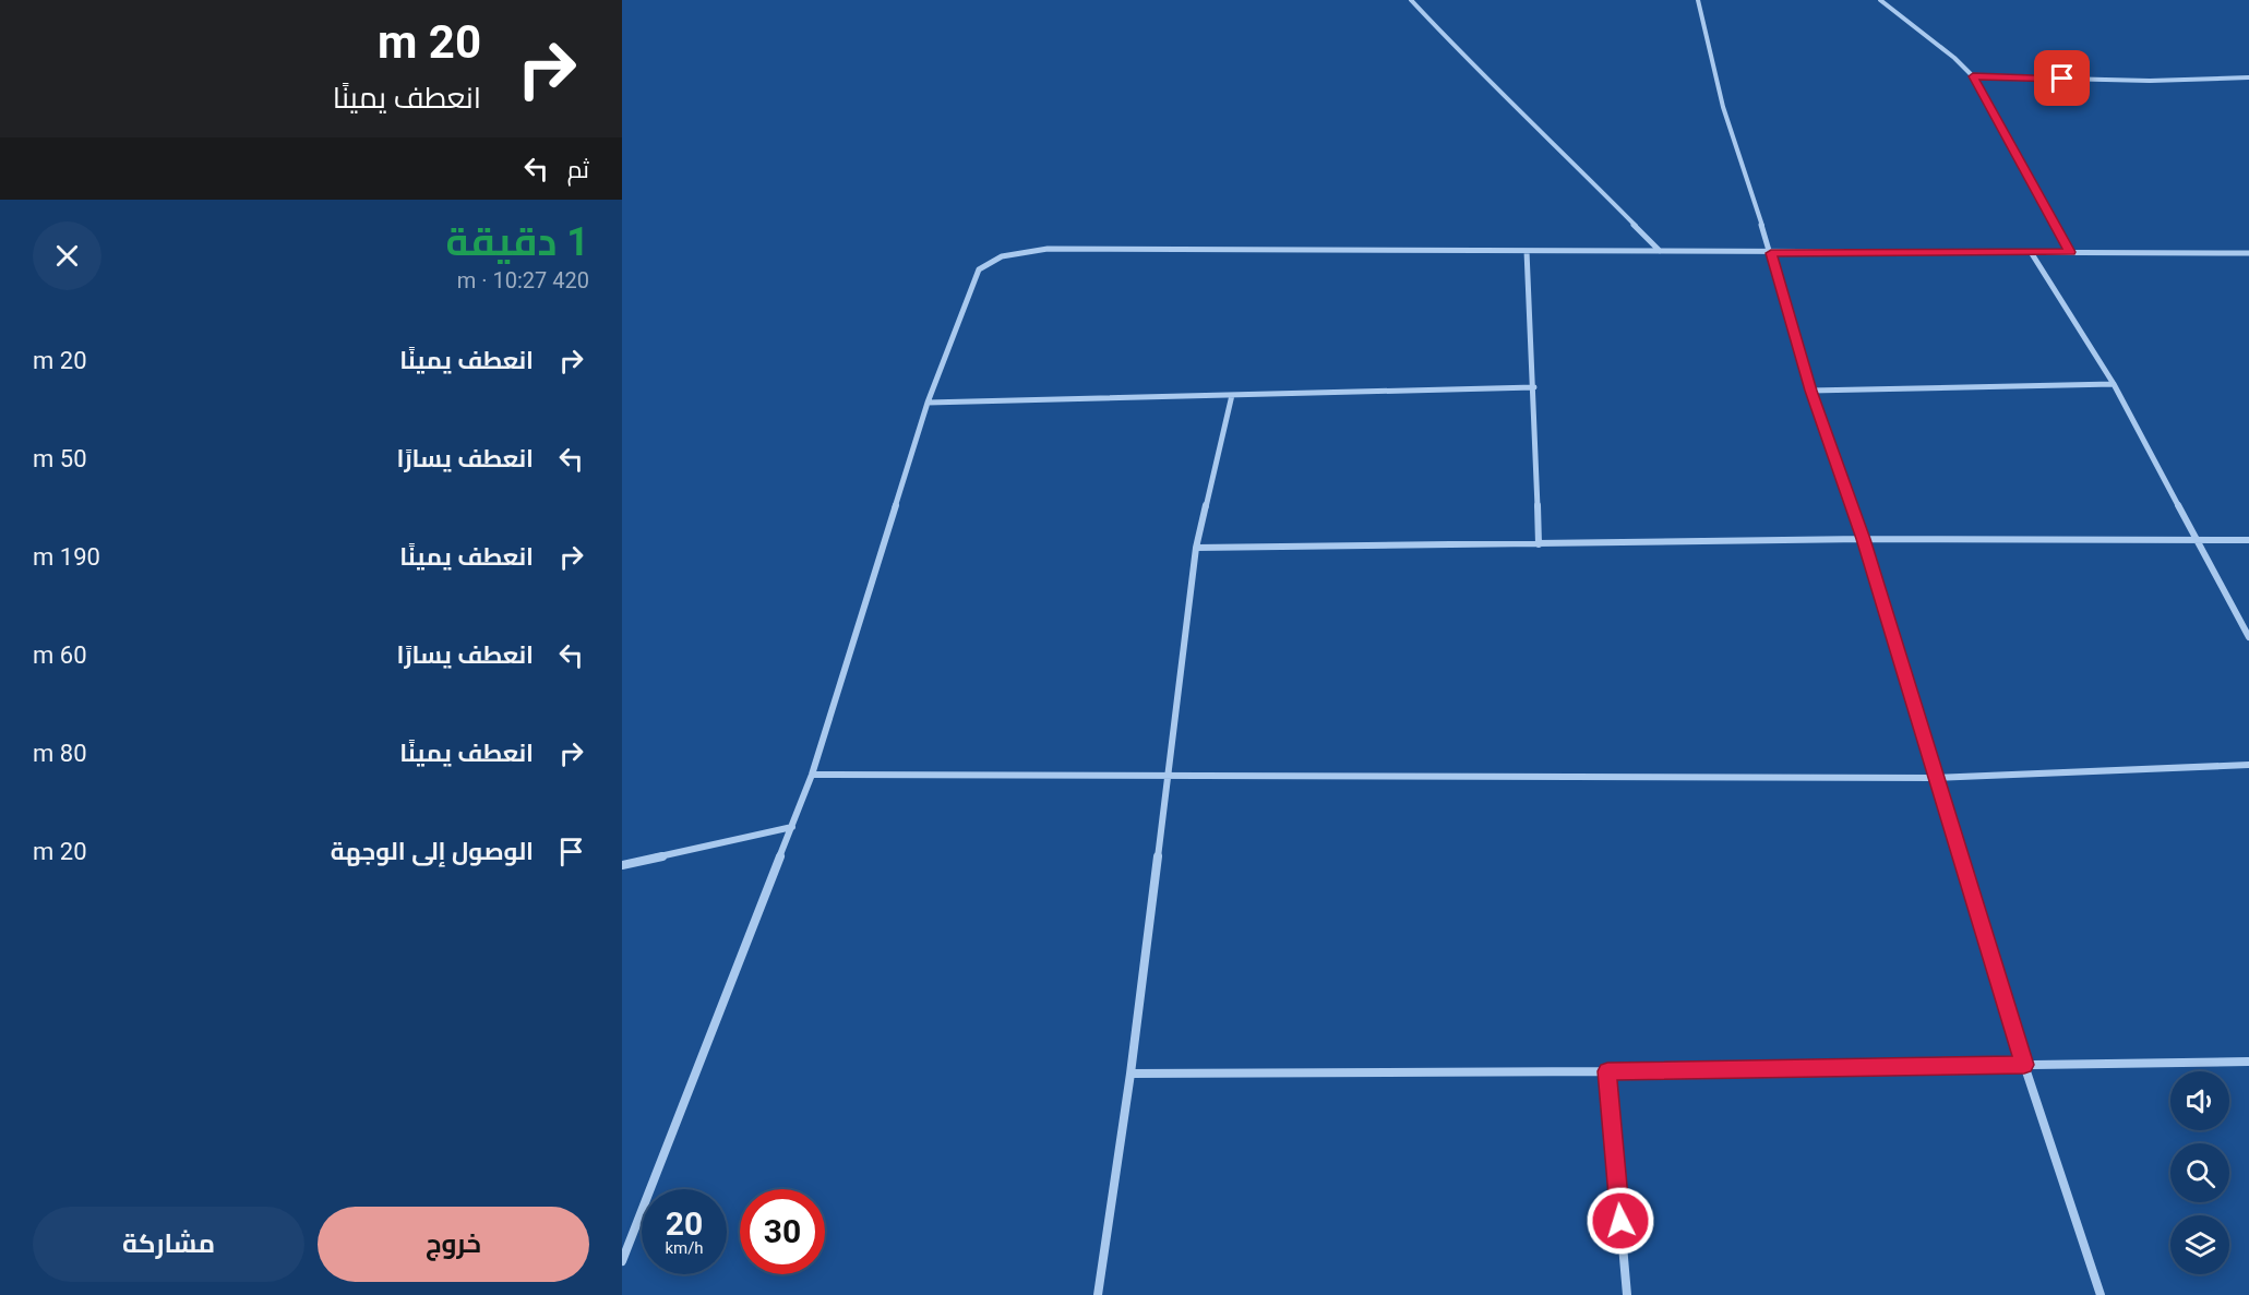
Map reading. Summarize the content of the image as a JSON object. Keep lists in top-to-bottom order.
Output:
{
  "page": {
    "turn": ["20 m", "انعطف يمينًا"],
    "then": "ثم",
    "heading": ["1 دقيقة", "420 m · 10:27"],
    "list": [
      {
        "name": "انعطف يمينًا",
        "value": "20 m"
      },
      {
        "name": "انعطف يسارًا",
        "value": "50 m"
      },
      {
        "name": "انعطف يمينًا",
        "value": "190 m"
      },
      {
        "name": "انعطف يسارًا",
        "value": "60 m"
      },
      {
        "name": "انعطف يمينًا",
        "value": "80 m"
      },
      {
        "name": "الوصول إلى الوجهة",
        "value": "20 m"
      }
    ],
    "speed": "20 km/h",
    "limit": "30",
    "buttons": ["خروج", "مشاركة"]
  }
}
